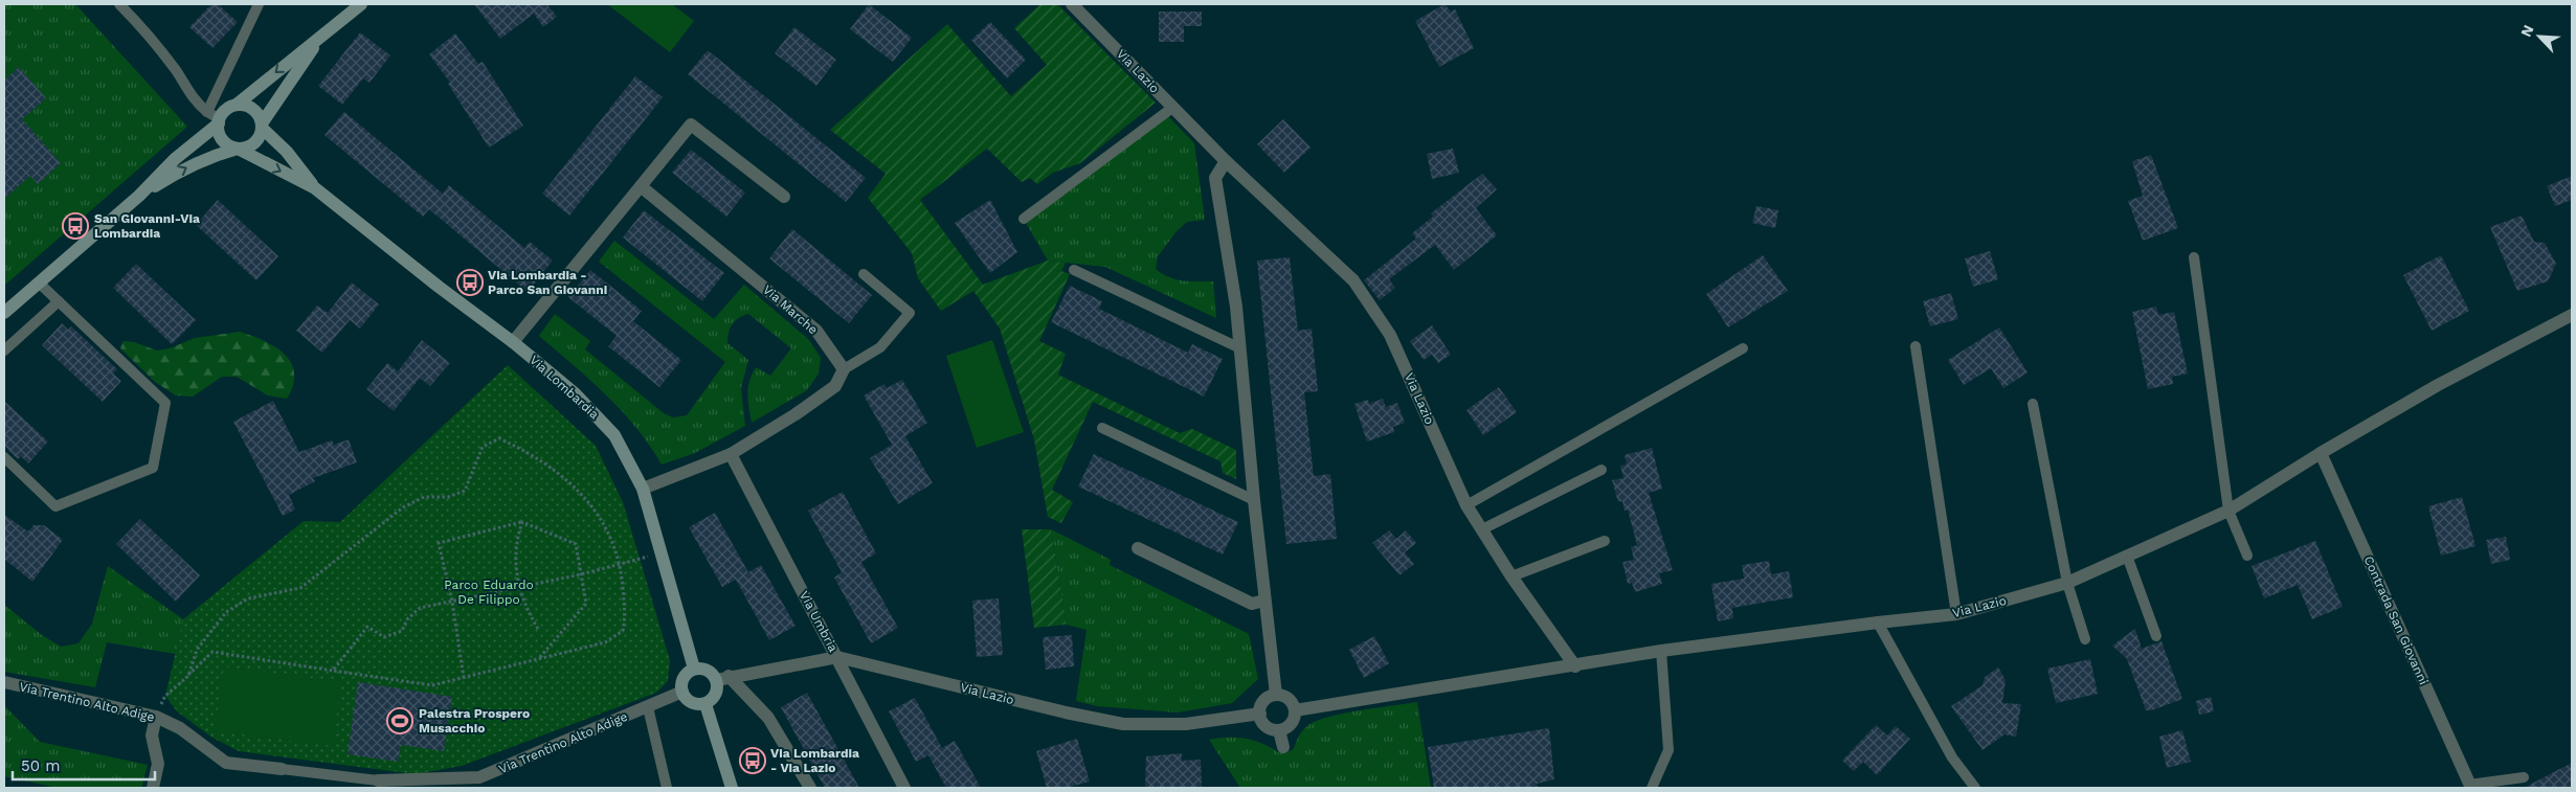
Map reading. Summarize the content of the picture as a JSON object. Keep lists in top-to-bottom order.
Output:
{
  "streets": {
    "street": [
      "Via Lazio",
      "Via Marche",
      "Via Lombardia",
      "Contrada San Giovanni",
      "Via Umbria",
      "Via Trentino Alto Adige"
    ]
  },
  "crossings": [
    ["Via Lazio", "Via Lombardia"],
    ["Via Lazio", "Contrada San Giovanni"],
    ["Via Lazio", "Via Umbria"],
    ["Via Lazio", "Via Trentino Alto Adige"],
    ["Via Lombardia", "Via Trentino Alto Adige"]
  ],
  "parks": ["Parco Eduardo De Filippo"],
  "places": {
    "bus stop": ["San Giovanni-Via Lombardia", "Via Lombardia - Parco San Giovanni", "Via Lombardia - Via Lazio"],
    "sports": ["Palestra Prospero Musacchio"]
  },
  "scale_bar": "50 m",
  "north": "top left"
}
